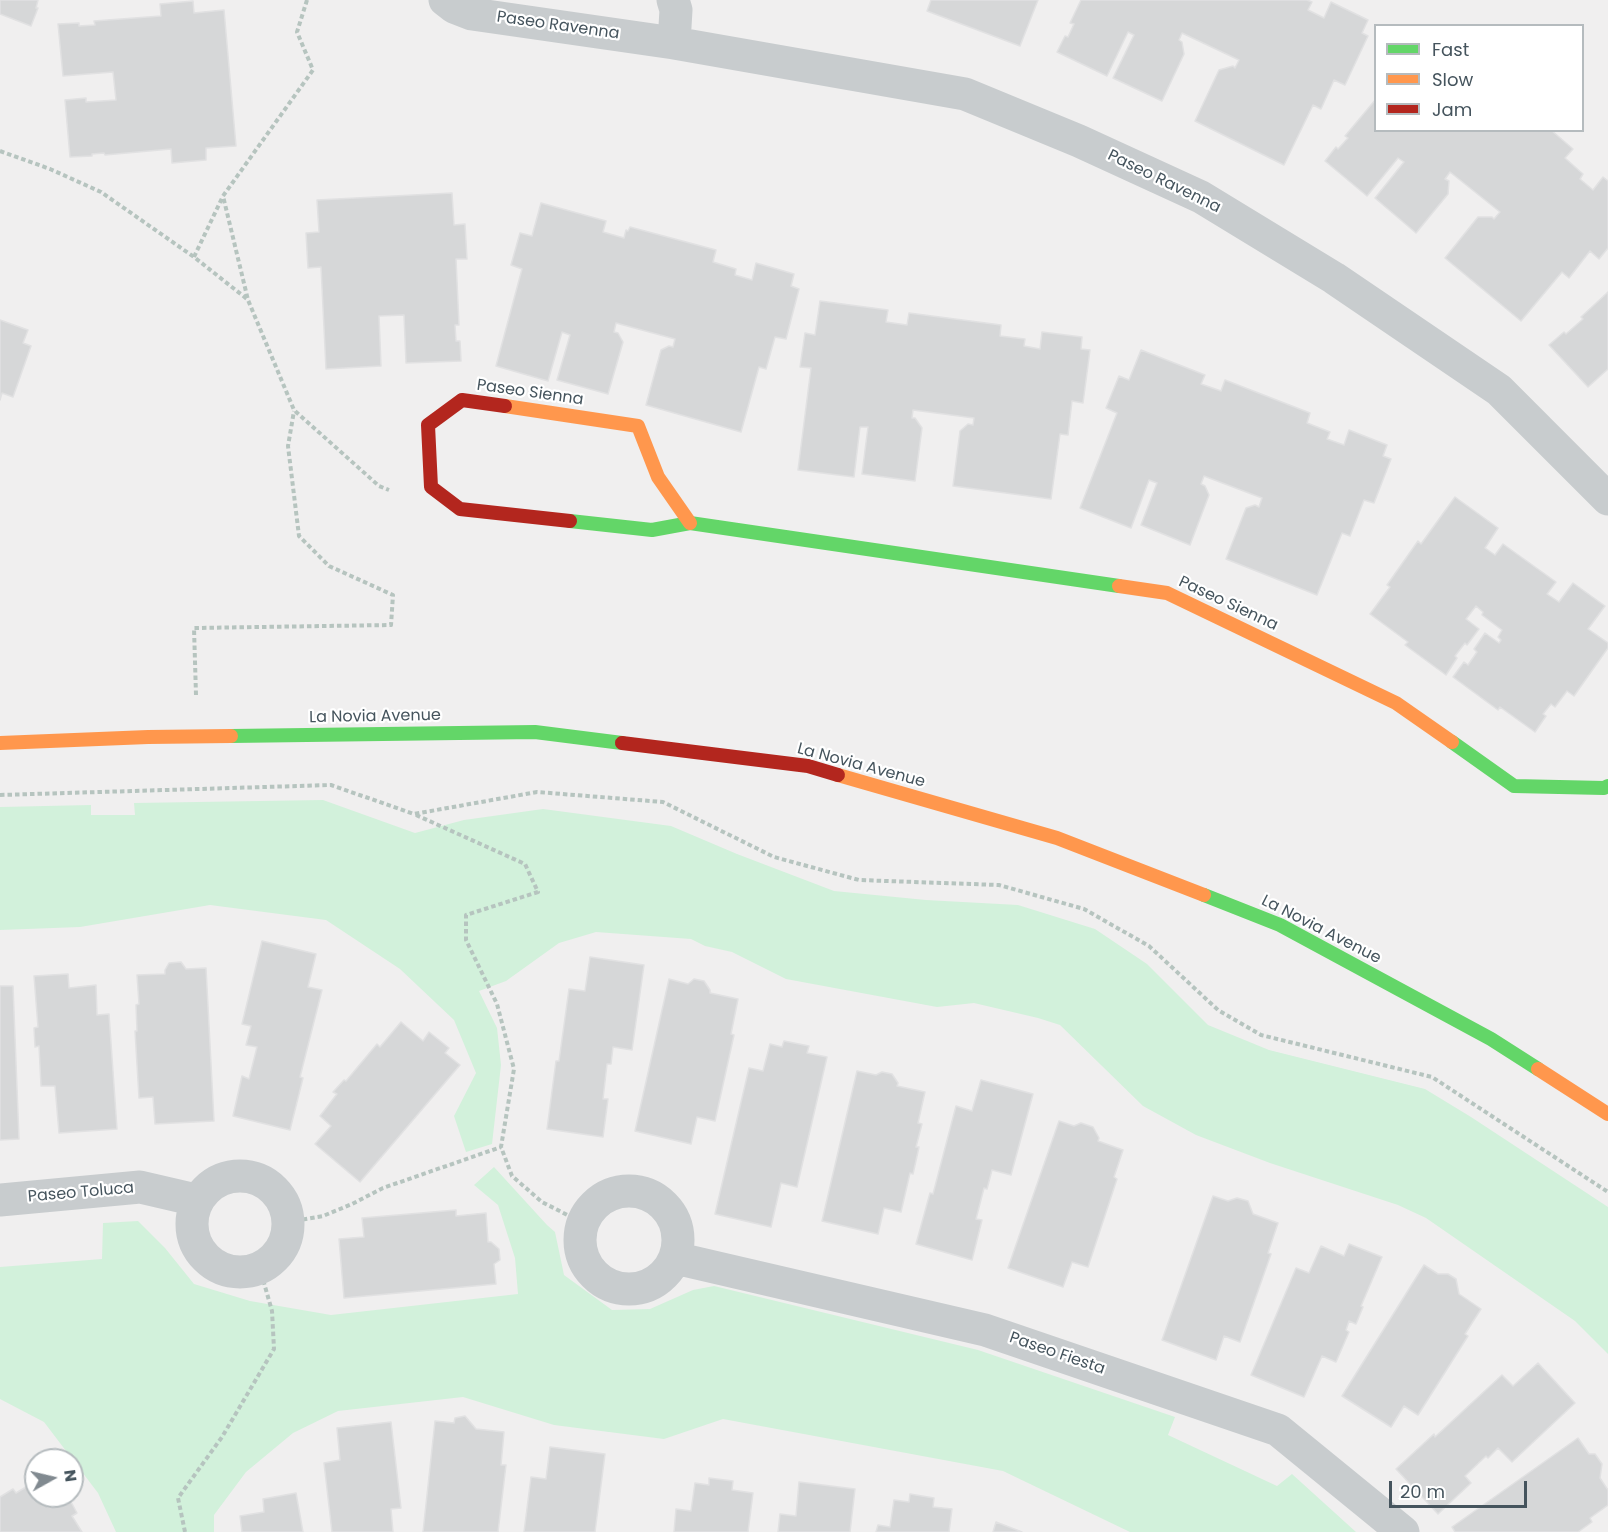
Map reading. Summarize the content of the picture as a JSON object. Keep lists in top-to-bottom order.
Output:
{
  "streets": {
    "main road": ["Paseo Sienna", "La Novia Avenue"],
    "street": ["Paseo Ravenna", "Paseo Toluca", "Paseo Fiesta"]
  },
  "legend": ["Fast", "Slow", "Jam"],
  "scale_bar": "20 m",
  "north": "right"
}
